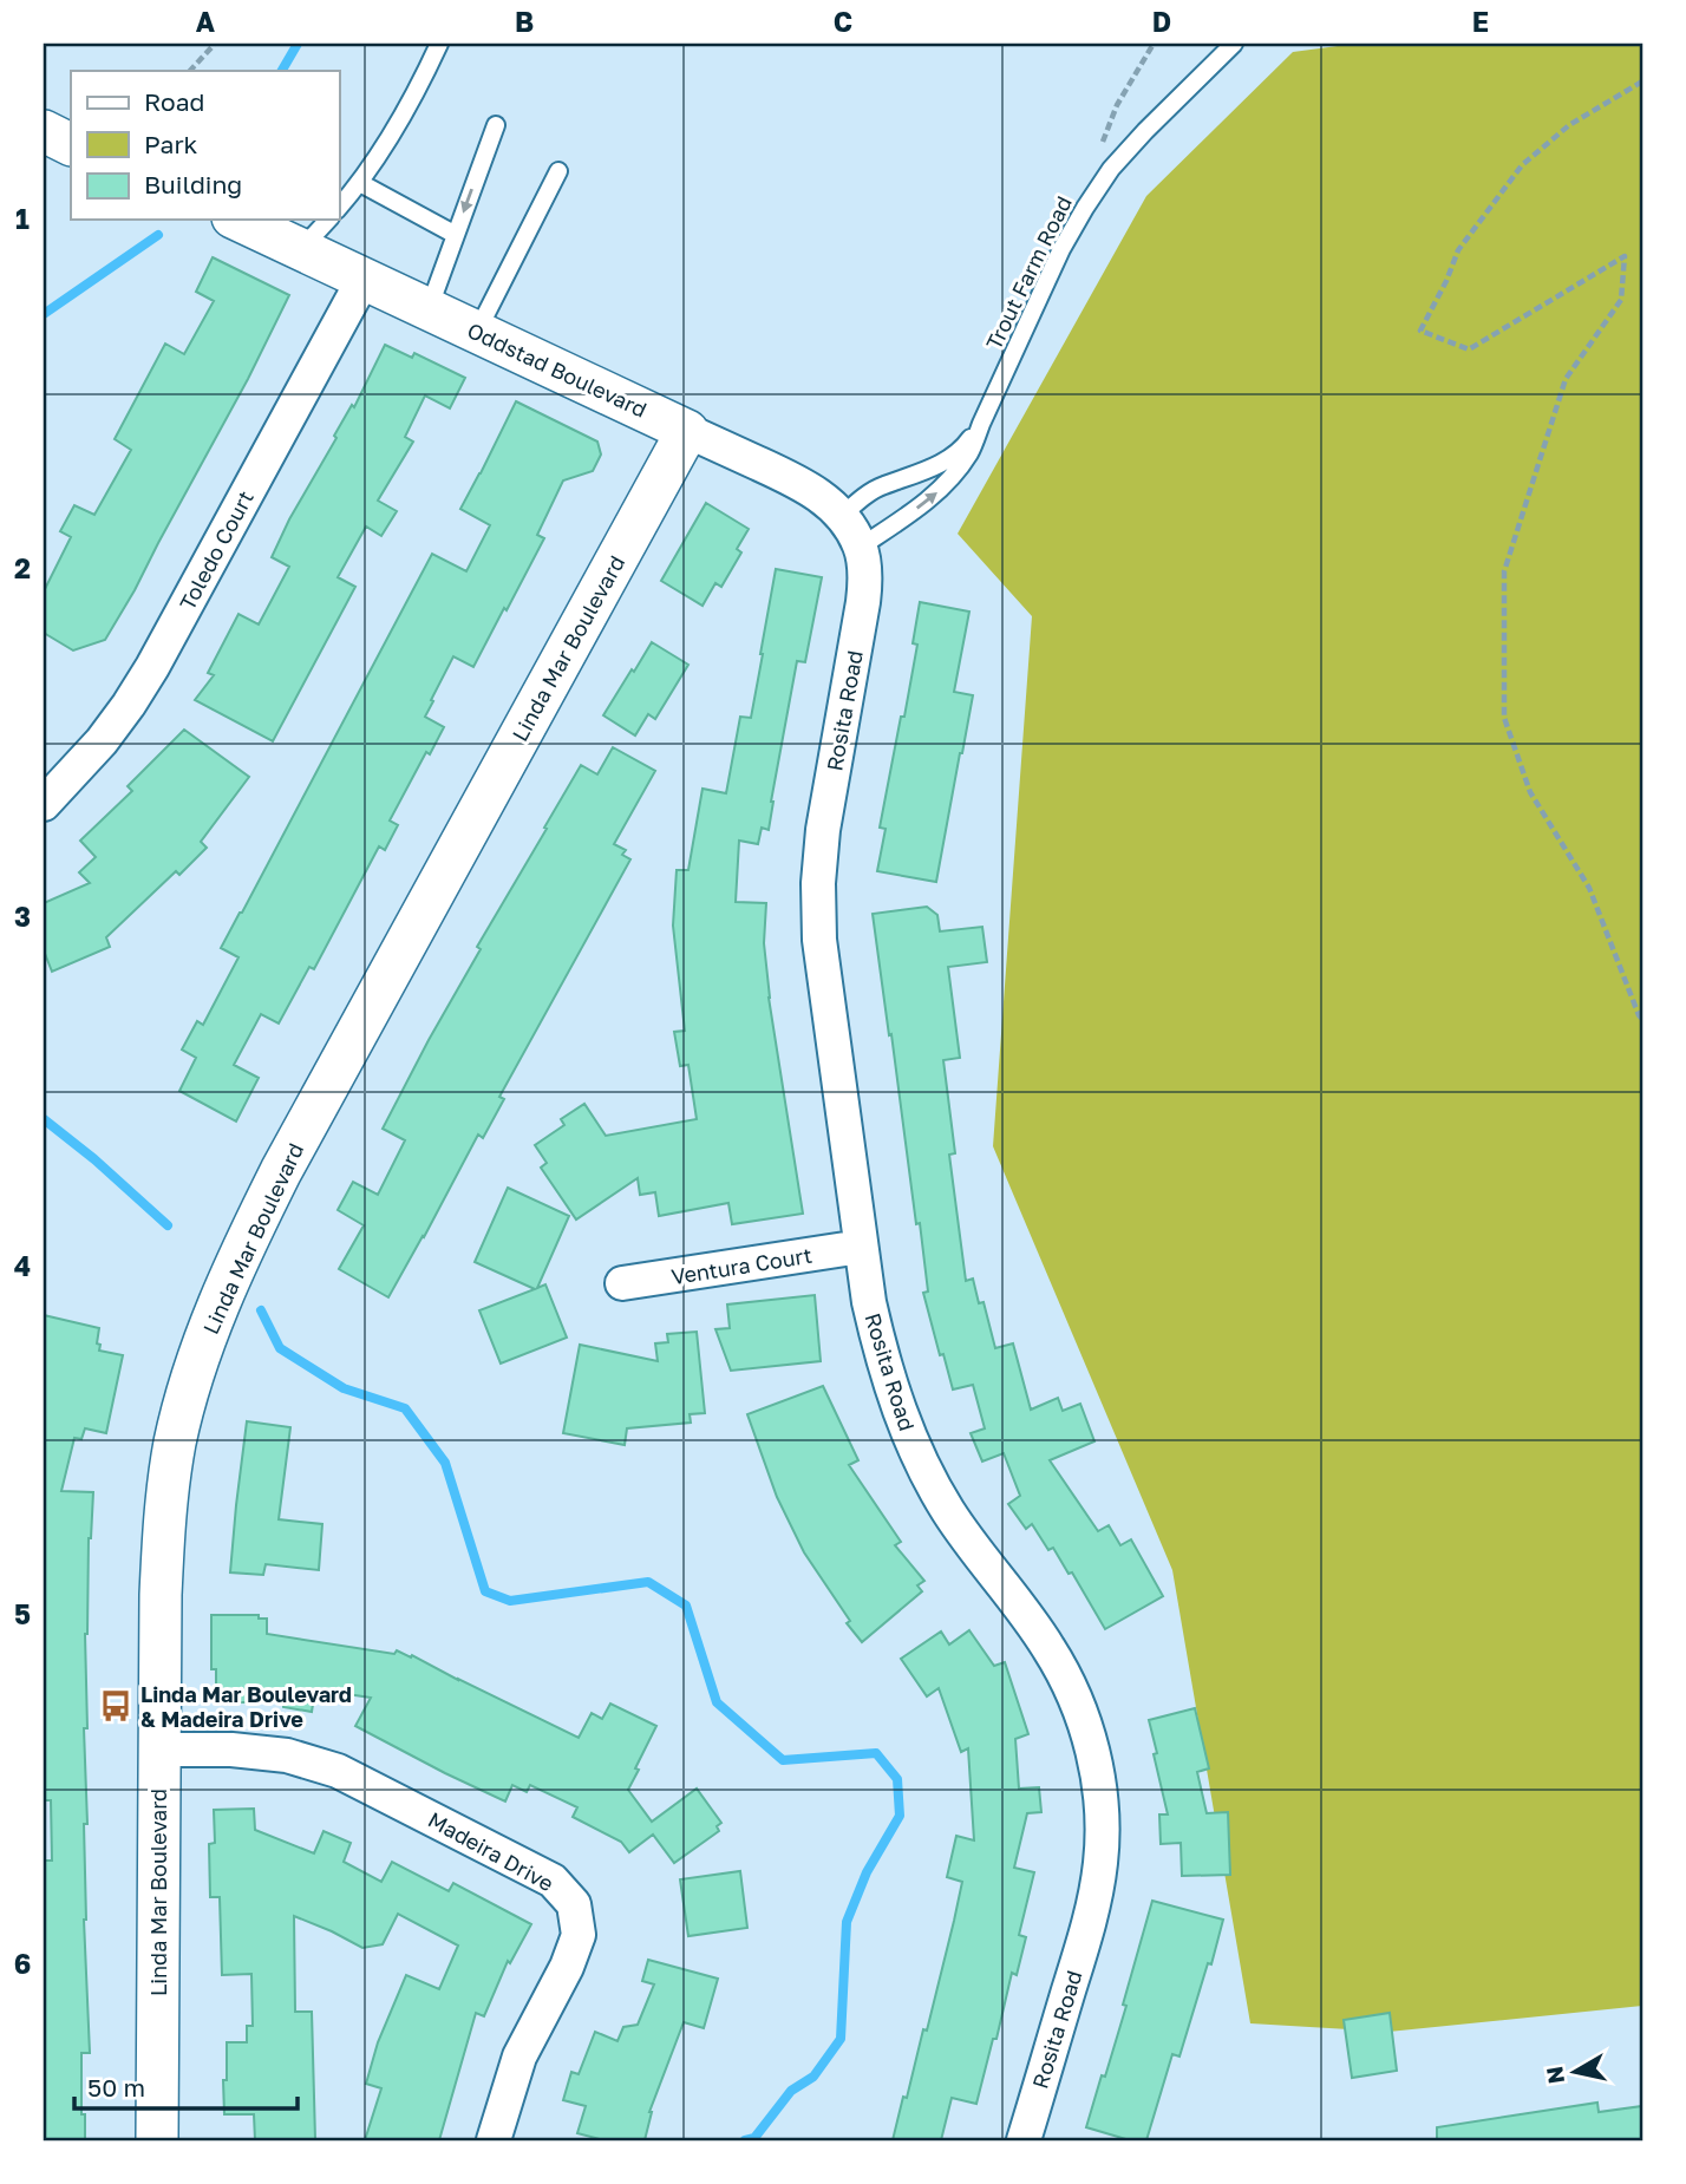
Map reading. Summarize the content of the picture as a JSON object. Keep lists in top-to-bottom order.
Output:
{
  "streets": {
    "street": [
      "Oddstad Boulevard",
      "Toledo Court",
      "Linda Mar Boulevard",
      "Rosita Road",
      "Ventura Court",
      "Madeira Drive"
    ],
    "lane": ["Trout Farm Road"]
  },
  "crossings": [
    ["Trout Farm Road", "Oddstad Boulevard"],
    ["Trout Farm Road", "Rosita Road"],
    ["Oddstad Boulevard", "Toledo Court"],
    ["Oddstad Boulevard", "Linda Mar Boulevard"],
    ["Oddstad Boulevard", "Rosita Road"],
    ["Linda Mar Boulevard", "Madeira Drive"],
    ["Rosita Road", "Ventura Court"]
  ],
  "places": {
    "bus stop": ["Linda Mar Boulevard & Madeira Drive"]
  },
  "legend": ["Road", "Park", "Building"],
  "scale_bar": "50 m",
  "north": "left",
  "grid": {
    "columns": [
      "A",
      "B",
      "C",
      "D",
      "E"
    ],
    "rows": [
      "1",
      "2",
      "3",
      "4",
      "5",
      "6"
    ]
  }
}
